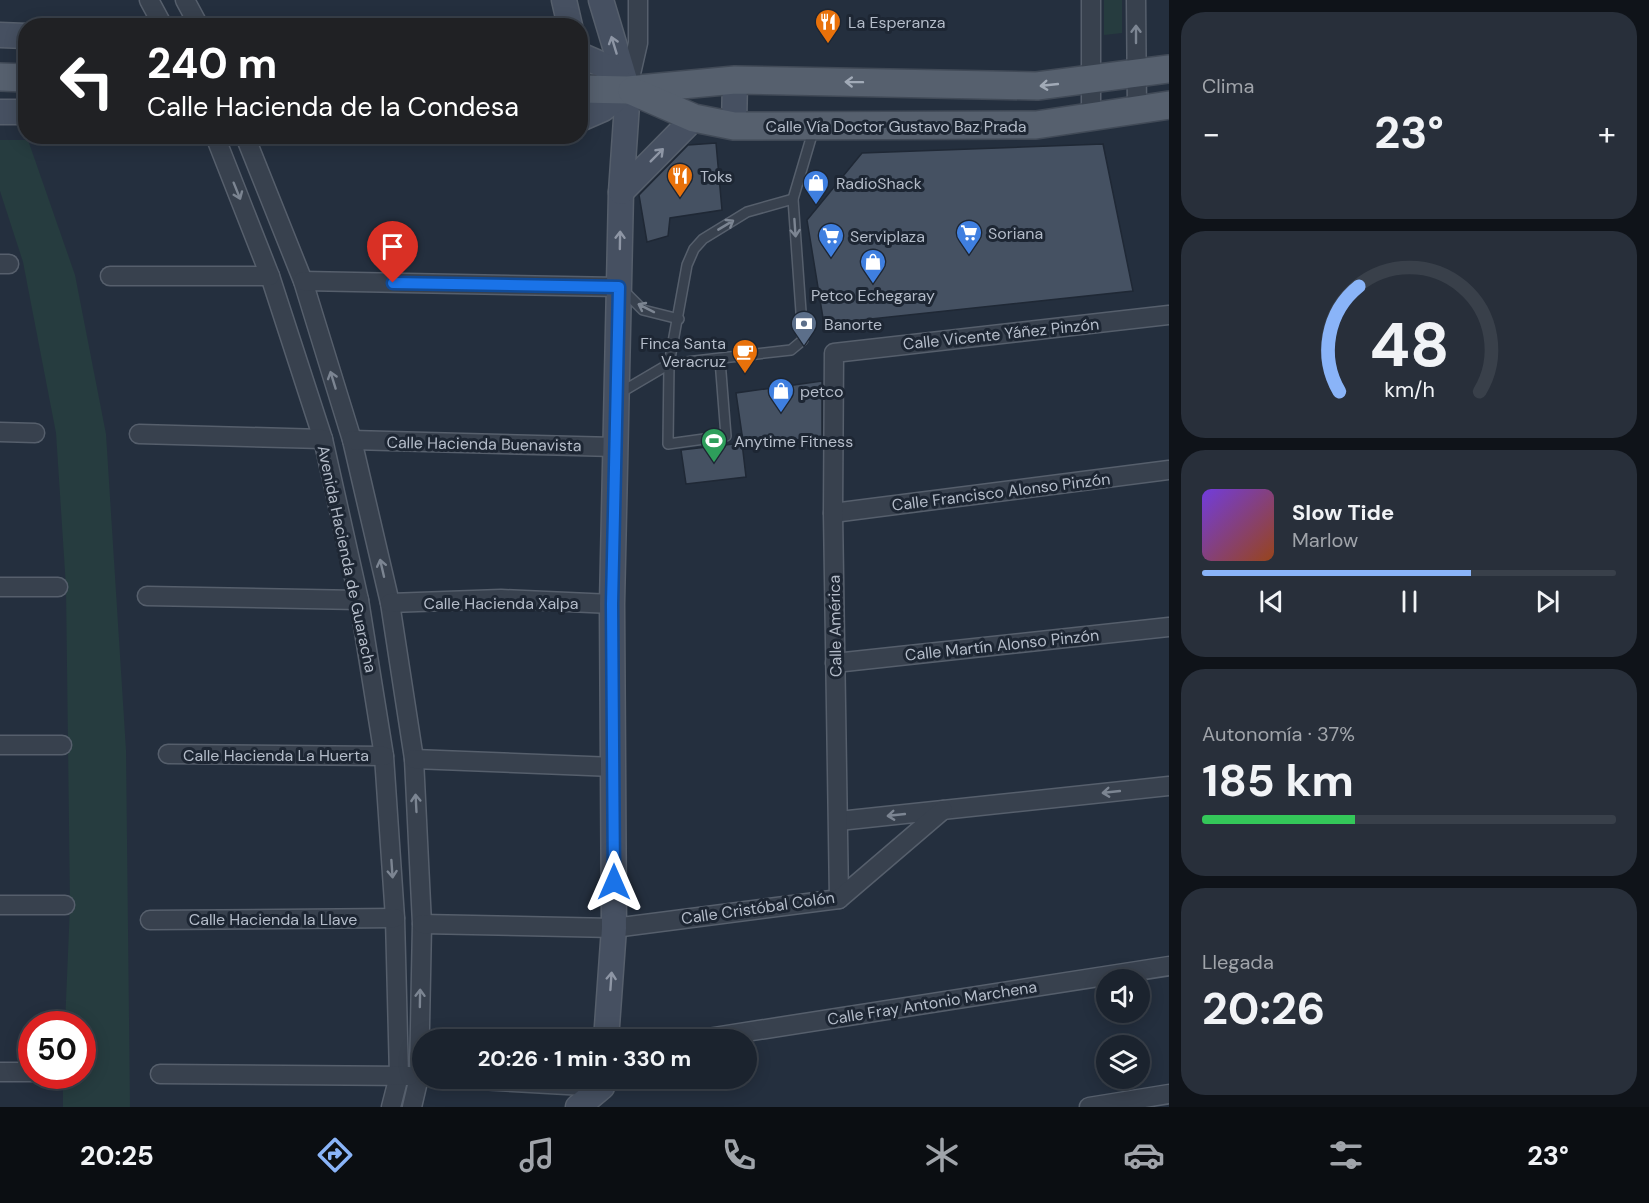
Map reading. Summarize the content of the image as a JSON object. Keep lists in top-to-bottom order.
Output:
{
  "streets": {
    "main road": ["Calle Vía Doctor Gustavo Baz Prada"],
    "street": [
      "Calle Vicente Yáñez Pinzón",
      "Calle Hacienda Buenavista",
      "Calle Francisco Alonso Pinzón",
      "Avenida Hacienda de Guaracha",
      "Calle Hacienda Xalpa",
      "Calle América",
      "Calle Martín Alonso Pinzón",
      "Calle Hacienda La Huerta",
      "Calle Cristóbal Colón",
      "Calle Hacienda la Llave",
      "Calle Fray Antonio Marchena"
    ]
  },
  "crossings": [
    ["Calle Vicente Yáñez Pinzón", "Calle América"],
    ["Calle Hacienda Buenavista", "Avenida Hacienda de Guaracha"],
    ["Calle Francisco Alonso Pinzón", "Calle América"],
    ["Avenida Hacienda de Guaracha", "Calle Hacienda Xalpa"],
    ["Avenida Hacienda de Guaracha", "Calle Hacienda La Huerta"],
    ["Avenida Hacienda de Guaracha", "Calle Hacienda la Llave"],
    ["Calle América", "Calle Martín Alonso Pinzón"],
    ["Calle América", "Calle Cristóbal Colón"]
  ],
  "places": {
    "restaurant": ["La Esperanza", "Toks"],
    "shop": ["RadioShack", "Petco Echegaray", "petco"],
    "supermarket": ["Soriana", "Serviplaza"],
    "bank": ["Banorte"],
    "cafe": ["Finca Santa Veracruz"],
    "sports": ["Anytime Fitness"]
  },
  "page": {
    "tile": [
      "Clima",
      ["Autonomía · 37%", "185 km"],
      ["Llegada", "20:26"]
    ],
    "turn": ["240 m", "Calle Hacienda de la Condesa"],
    "heat": ["−", "23°", "+"],
    "song": ["Slow Tide", "Marlow"],
    "limit": "50",
    "trip": "20:26 · 1 min · 330 m",
    "tabs": ["20:25", "23°"],
    "gauge": ["48", "km/h"]
  }
}
